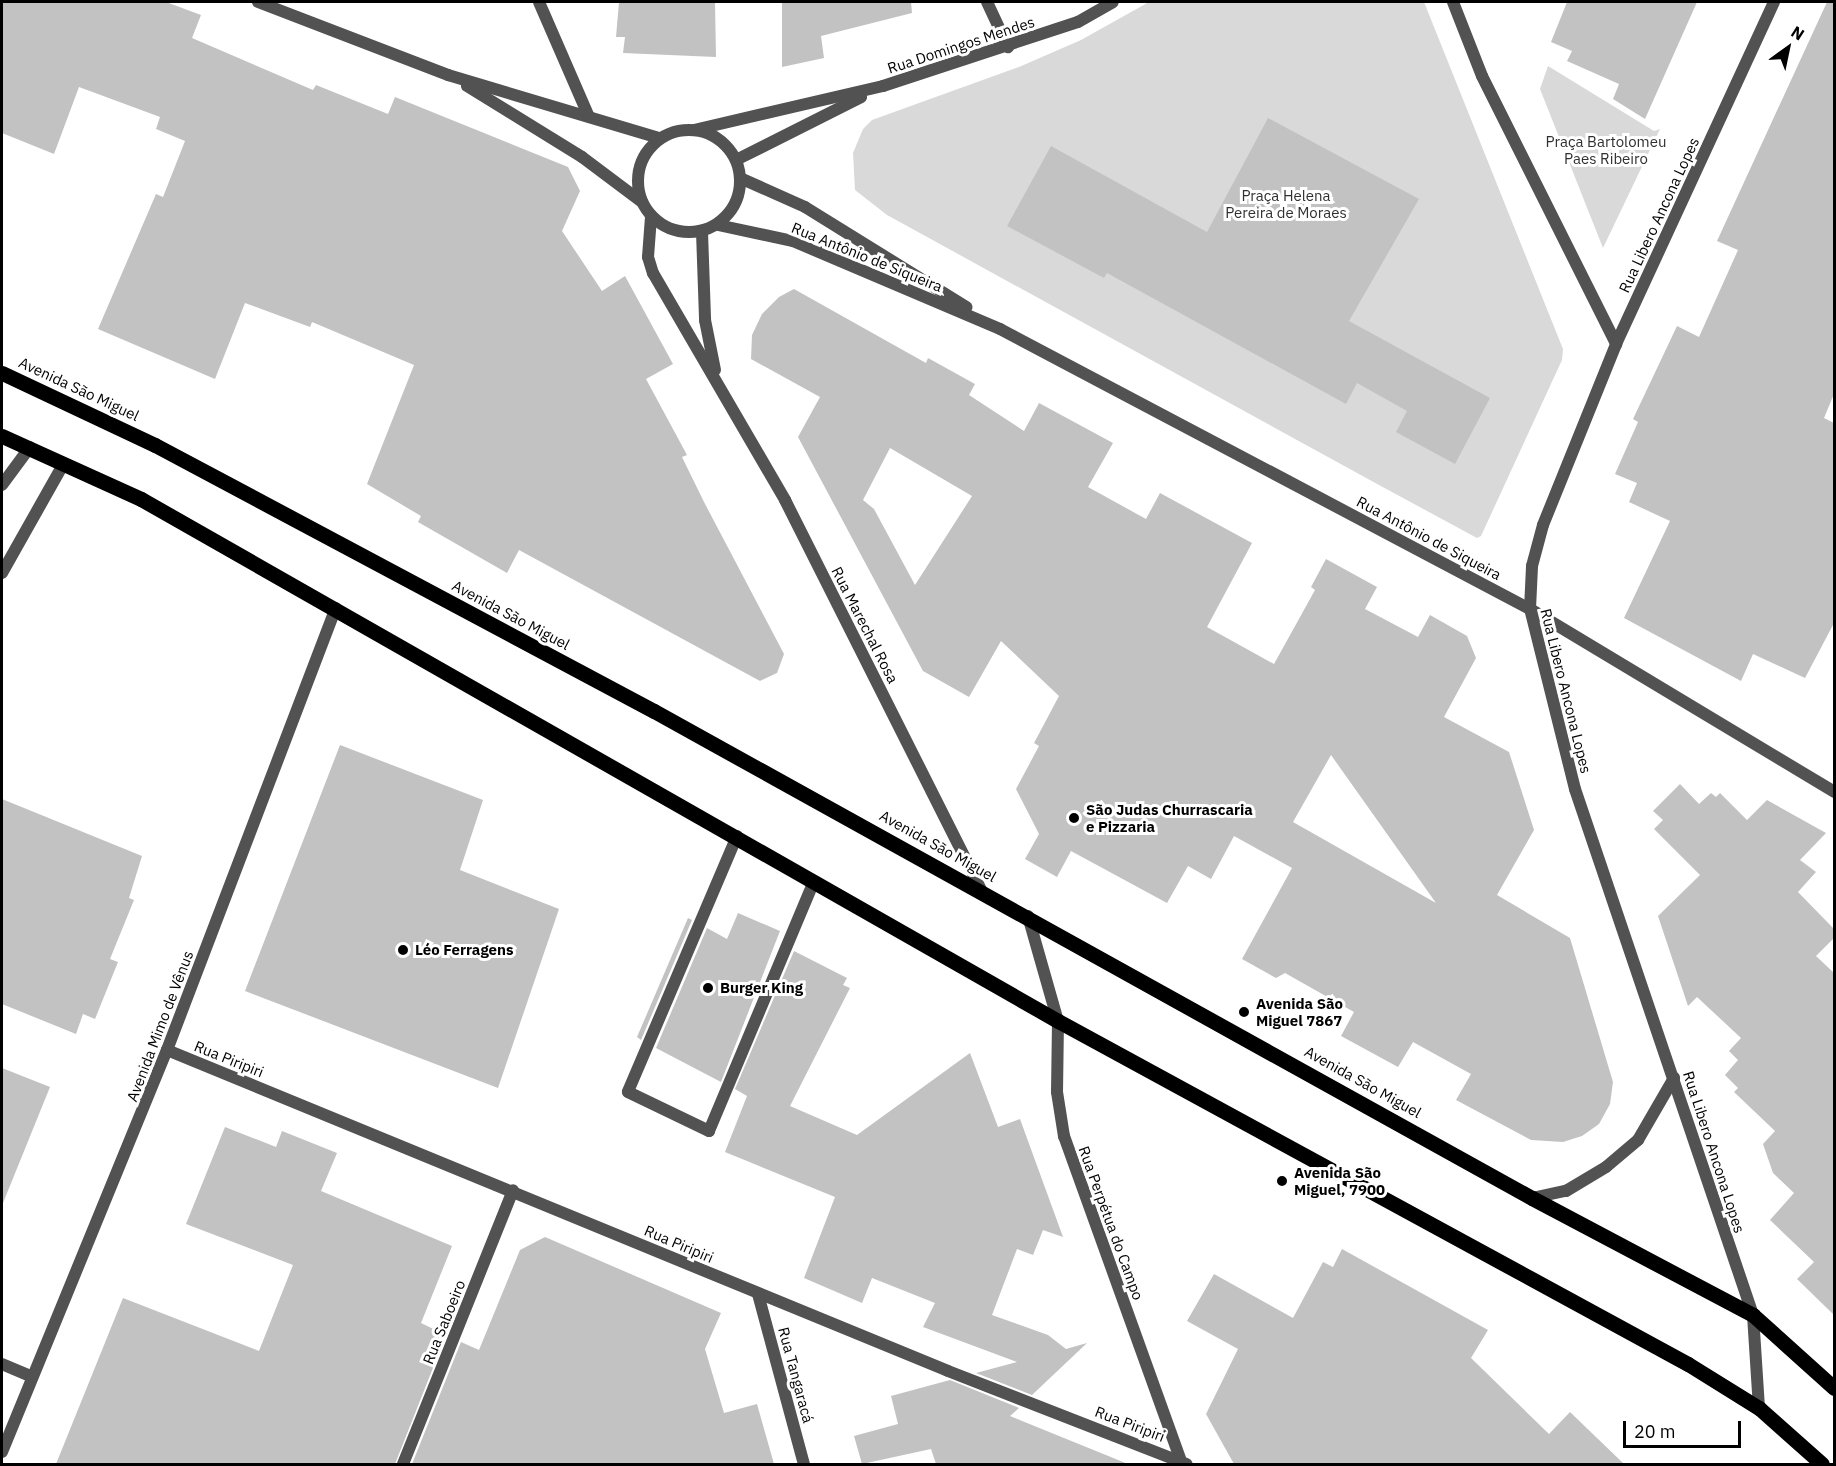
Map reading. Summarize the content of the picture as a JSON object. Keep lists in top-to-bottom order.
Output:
{
  "streets": {
    "main road": ["Avenida São Miguel"],
    "street": [
      "Rua Domingos Mendes",
      "Rua Libero Ancona Lopes",
      "Rua Antônio de Siqueira",
      "Rua Marechal Rosa",
      "Avenida Mimo de Vênus",
      "Rua Piripiri",
      "Rua Perpétua do Campo",
      "Rua Saboeiro",
      "Rua Tangaracá"
    ]
  },
  "crossings": [
    ["Rua Domingos Mendes", "Rua Antônio de Siqueira"],
    ["Rua Domingos Mendes", "Rua Marechal Rosa"],
    ["Rua Libero Ancona Lopes", "Rua Antônio de Siqueira"],
    ["Rua Libero Ancona Lopes", "Avenida São Miguel"],
    ["Rua Antônio de Siqueira", "Rua Marechal Rosa"],
    ["Avenida São Miguel", "Rua Marechal Rosa"],
    ["Avenida São Miguel", "Rua Perpétua do Campo"],
    ["Avenida Mimo de Vênus", "Rua Piripiri"],
    ["Rua Piripiri", "Rua Perpétua do Campo"],
    ["Rua Piripiri", "Rua Saboeiro"],
    ["Rua Piripiri", "Rua Tangaracá"]
  ],
  "parks": ["Praça Bartolomeu Paes Ribeiro", "Praça Helena Pereira de Moraes"],
  "places": [
    "São Judas Churrascaria e Pizzaria",
    "Léo Ferragens",
    "Burger King",
    "Avenida São Miguel 7867",
    "Avenida São Miguel, 7900"
  ],
  "scale_bar": "20 m",
  "north": "top right"
}
